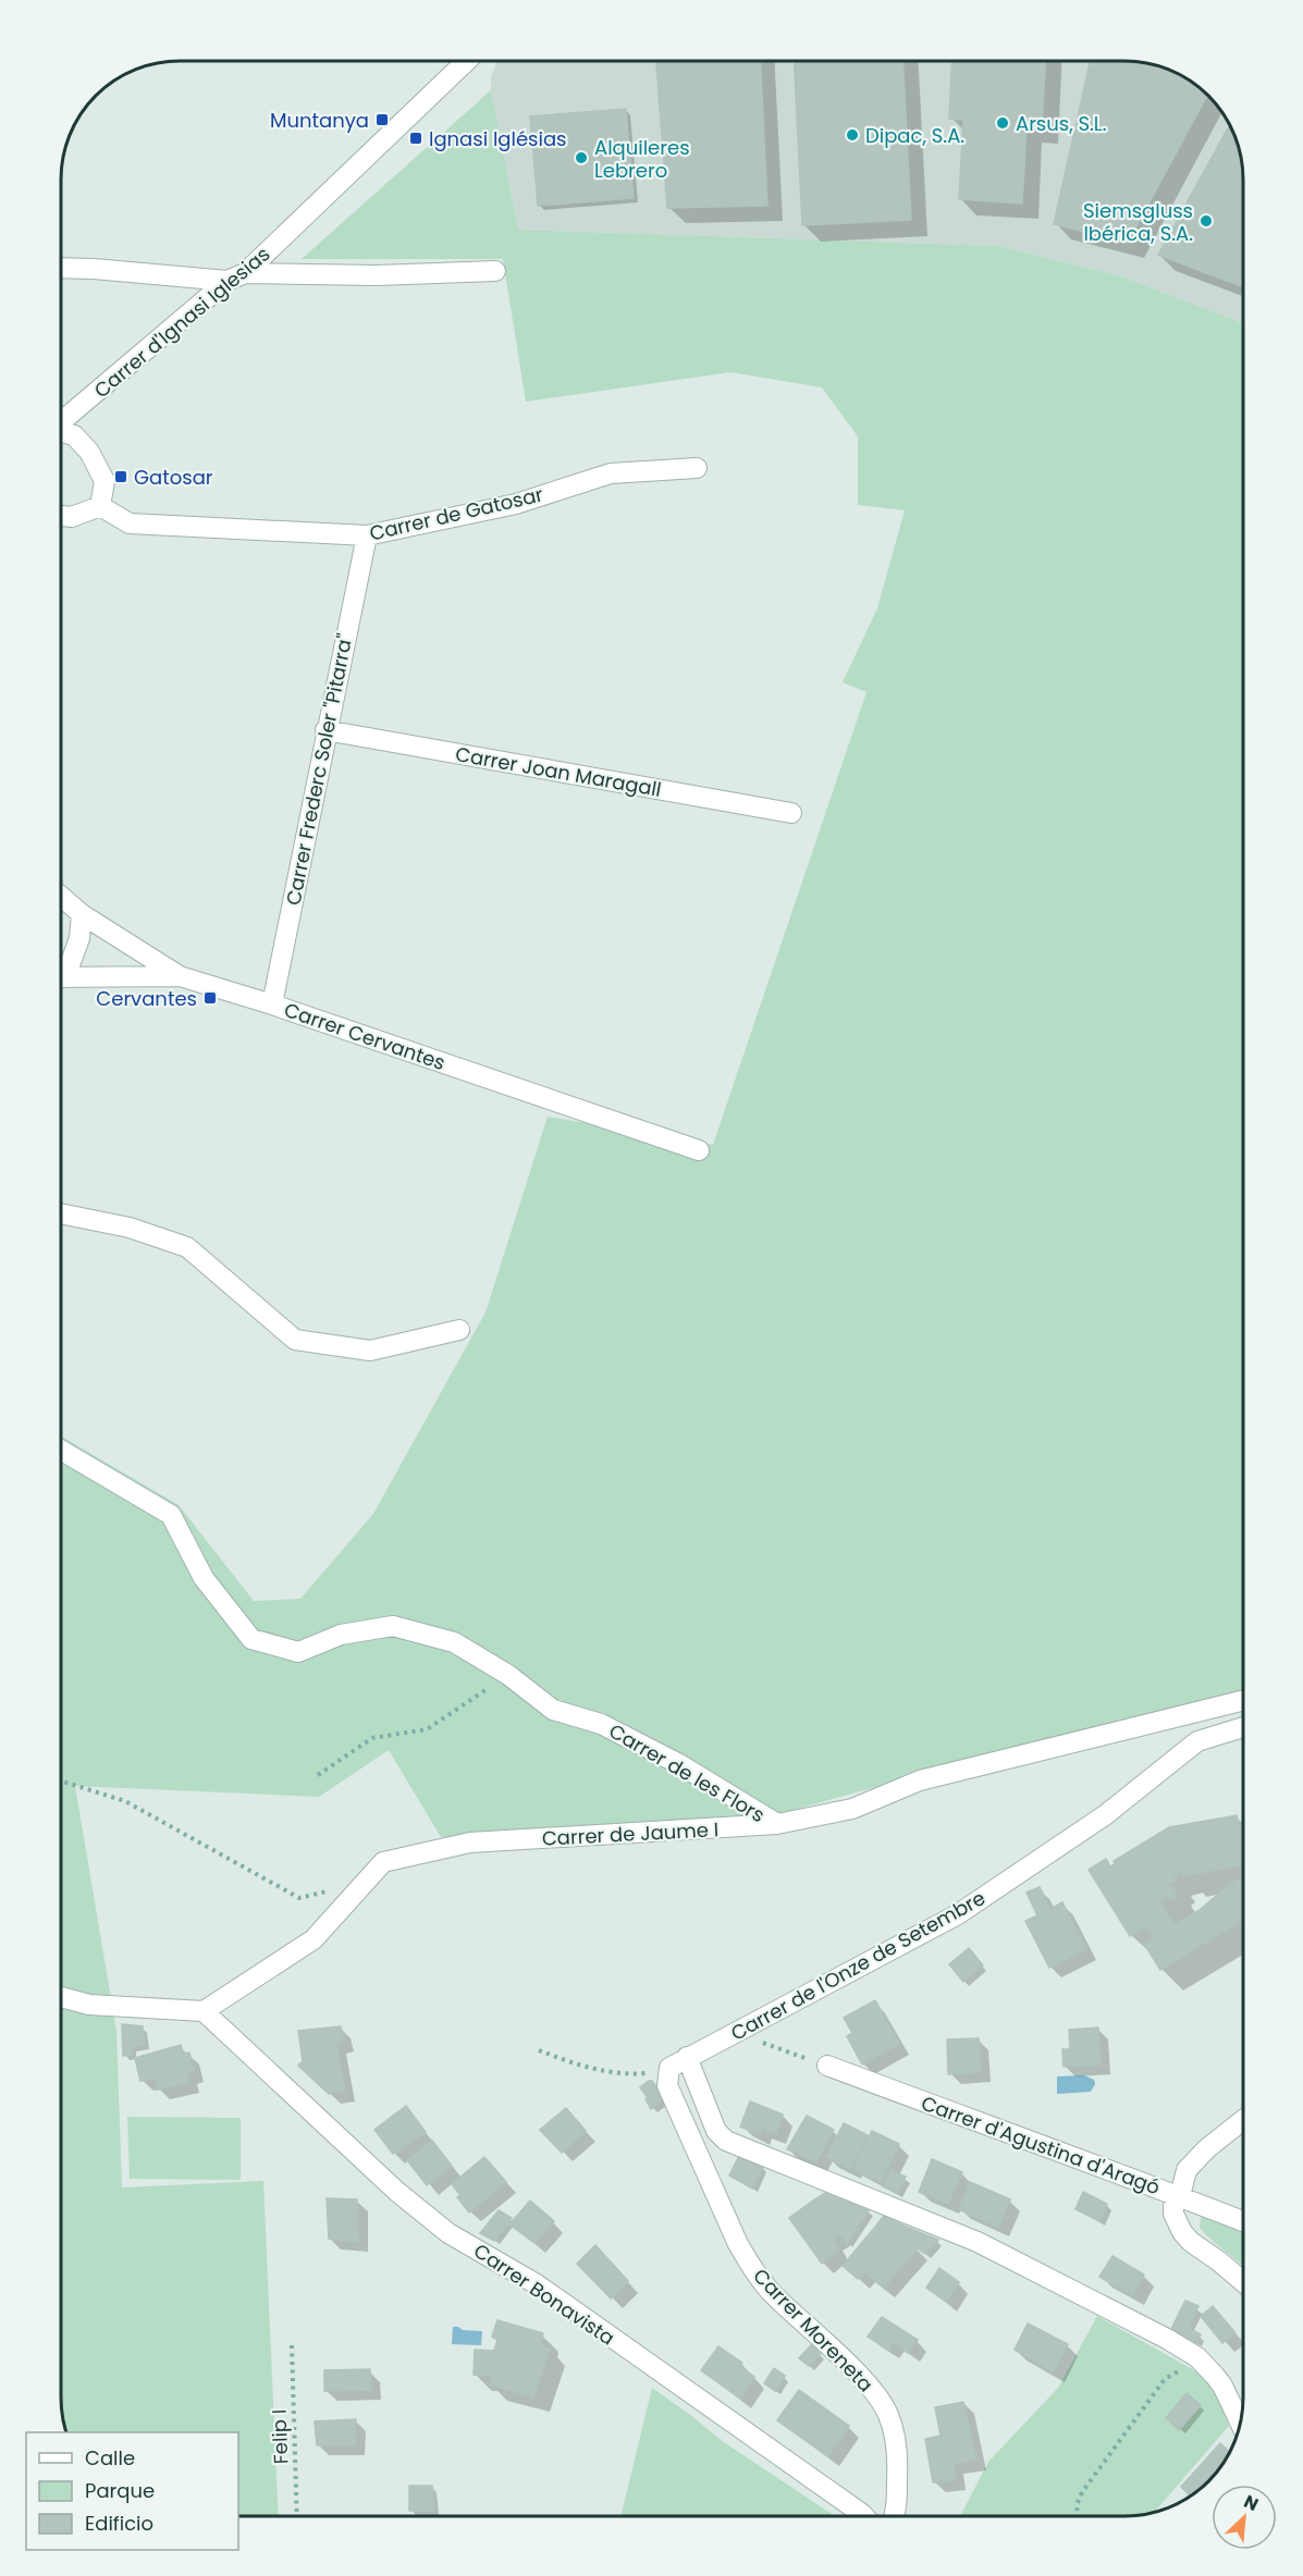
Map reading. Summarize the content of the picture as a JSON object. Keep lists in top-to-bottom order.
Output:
{
  "streets": {
    "street": [
      "Carrer d'Ignasi Iglesias",
      "Carrer de Gatosar",
      "Carrer Frederc Soler \"Pitarra\"",
      "Carrer Joan Maragall",
      "Carrer Cervantes",
      "Carrer de les Flors",
      "Carrer de Jaume I",
      "Carrer de l'Onze de Setembre",
      "Carrer d'Agustina d'Aragó",
      "Carrer Bonavista",
      "Carrer Moreneta"
    ],
    "path": ["Felip I"]
  },
  "crossings": [
    ["Carrer de Gatosar", "Carrer Frederc Soler \"Pitarra\""],
    ["Carrer Frederc Soler \"Pitarra\"", "Carrer Joan Maragall"],
    ["Carrer Frederc Soler \"Pitarra\"", "Carrer Cervantes"],
    ["Carrer de les Flors", "Carrer de Jaume I"],
    ["Carrer de Jaume I", "Carrer Bonavista"],
    ["Carrer de l'Onze de Setembre", "Carrer Moreneta"]
  ],
  "places": {
    "transit": [
      "Muntanya",
      "Ignasi Iglésias",
      "Gatosar",
      "Cervantes"
    ],
    "other": [
      "Arsus, S.L.",
      "Dipac, S.A.",
      "Alquileres Lebrero",
      "Siemsgluss Ibérica, S.A."
    ]
  },
  "legend": ["Calle", "Parque", "Edificio"],
  "north": "top right"
}
